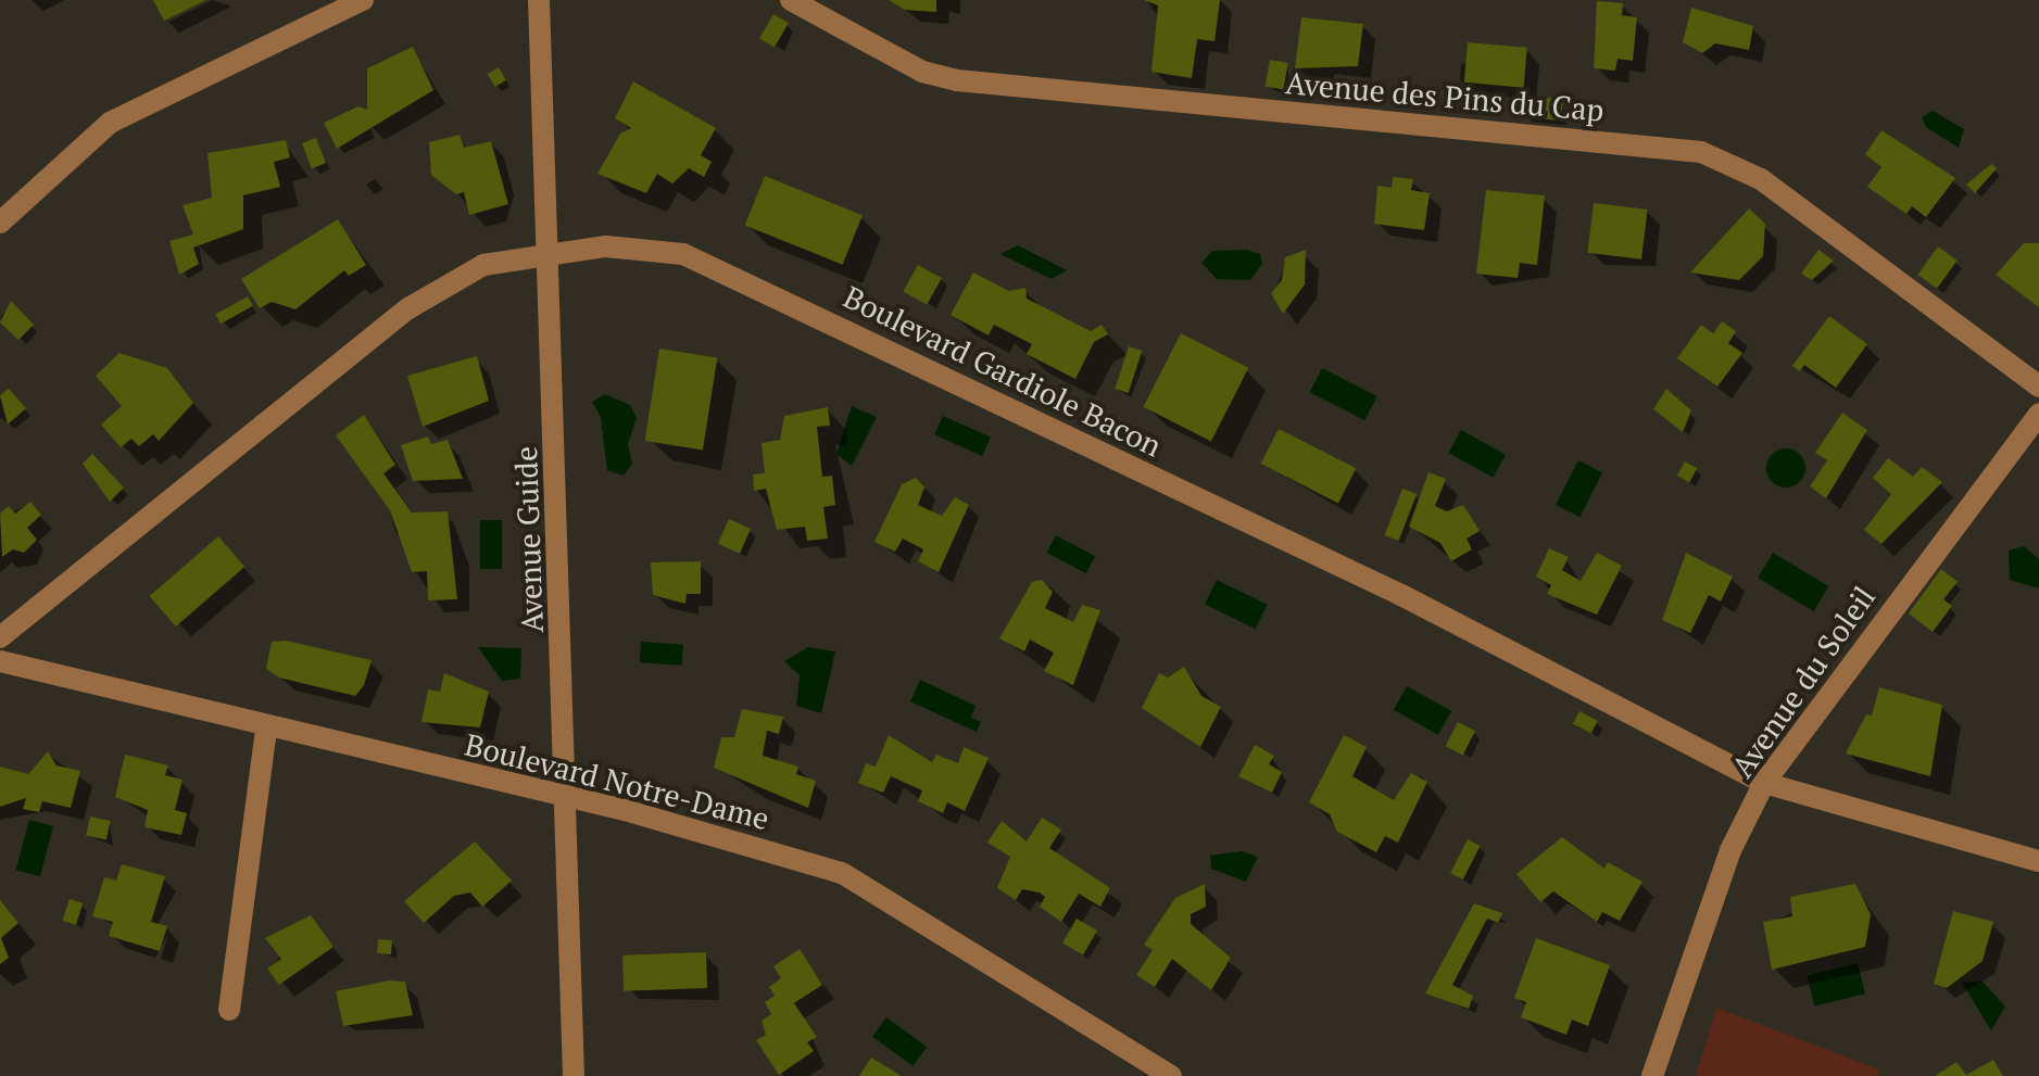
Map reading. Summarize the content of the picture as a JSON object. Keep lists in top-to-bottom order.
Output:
{
  "streets": {
    "street": [
      "Avenue des Pins du Cap",
      "Boulevard Gardiole Bacon",
      "Avenue Guide",
      "Avenue du Soleil",
      "Boulevard Notre-Dame"
    ]
  },
  "crossings": [
    ["Boulevard Gardiole Bacon", "Avenue Guide"],
    ["Boulevard Gardiole Bacon", "Avenue du Soleil"],
    ["Avenue Guide", "Boulevard Notre-Dame"]
  ]
}
